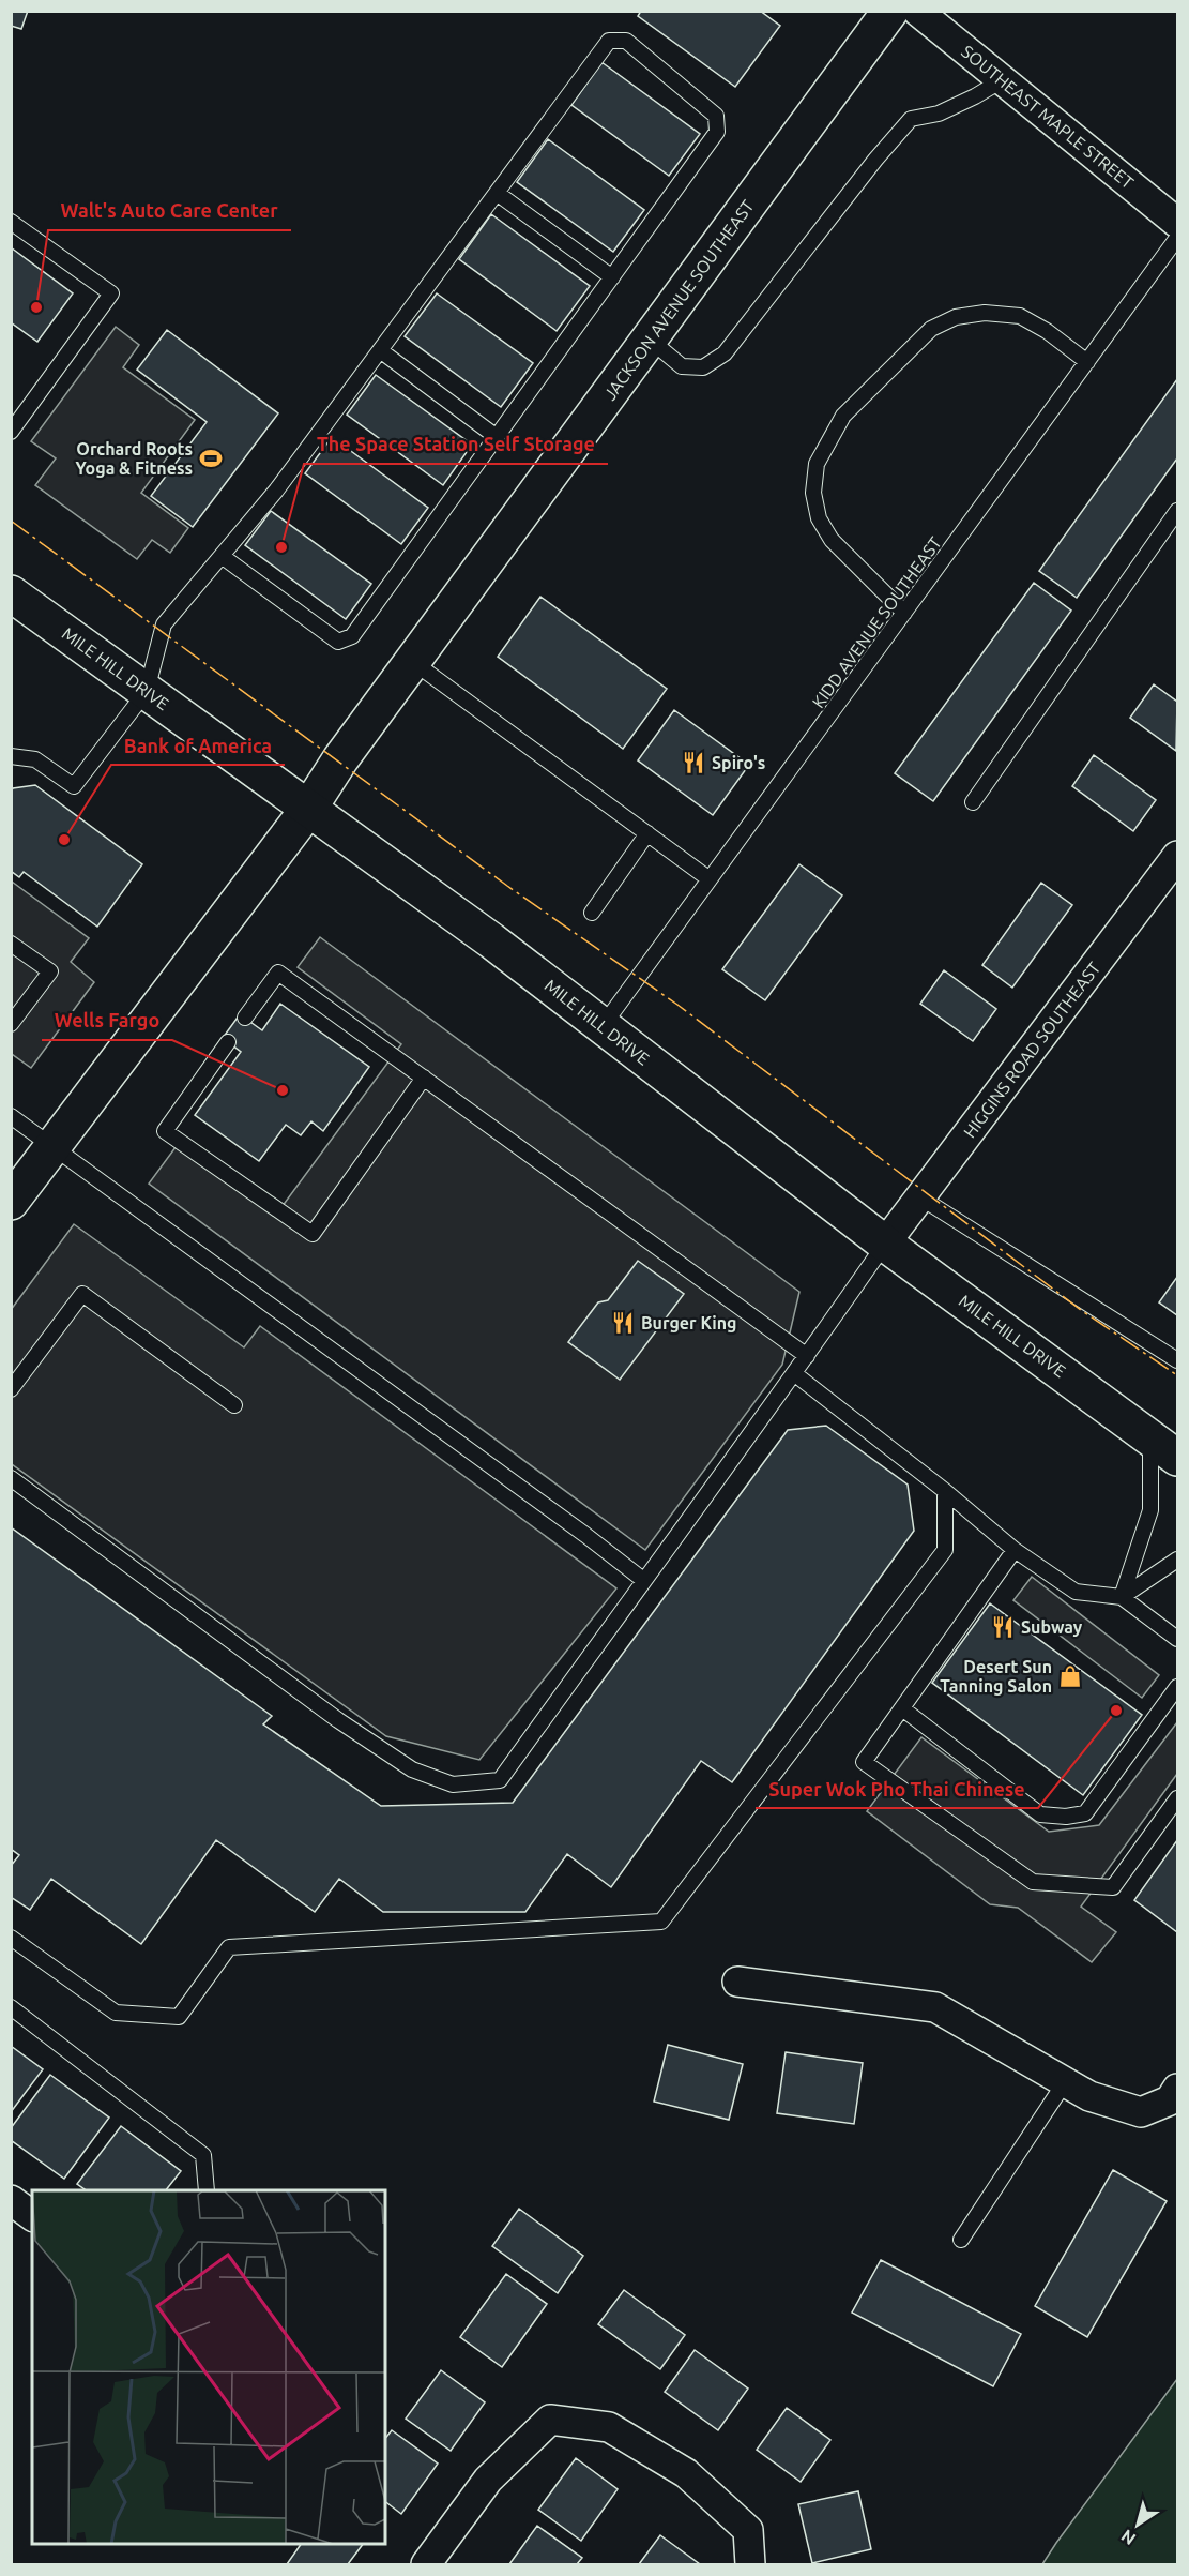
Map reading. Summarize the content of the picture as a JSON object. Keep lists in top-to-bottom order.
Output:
{
  "streets": {
    "main road": ["JACKSON AVENUE SOUTHEAST", "MILE HILL DRIVE"],
    "street": ["SOUTHEAST MAPLE STREET", "HIGGINS ROAD SOUTHEAST"],
    "lane": ["KIDD AVENUE SOUTHEAST"]
  },
  "crossings": [
    ["JACKSON AVENUE SOUTHEAST", "MILE HILL DRIVE"],
    ["KIDD AVENUE SOUTHEAST", "MILE HILL DRIVE"],
    ["MILE HILL DRIVE", "HIGGINS ROAD SOUTHEAST"]
  ],
  "places": {
    "other": [
      "Walt's Auto Care Center",
      "The Space Station Self Storage",
      "Bank of America",
      "Wells Fargo",
      "Super Wok Pho Thai Chinese"
    ],
    "sports": ["Orchard Roots Yoga & Fitness"],
    "restaurant": ["Spiro's", "Burger King", "Subway"],
    "shop": ["Desert Sun Tanning Salon"]
  },
  "north": "bottom left"
}
